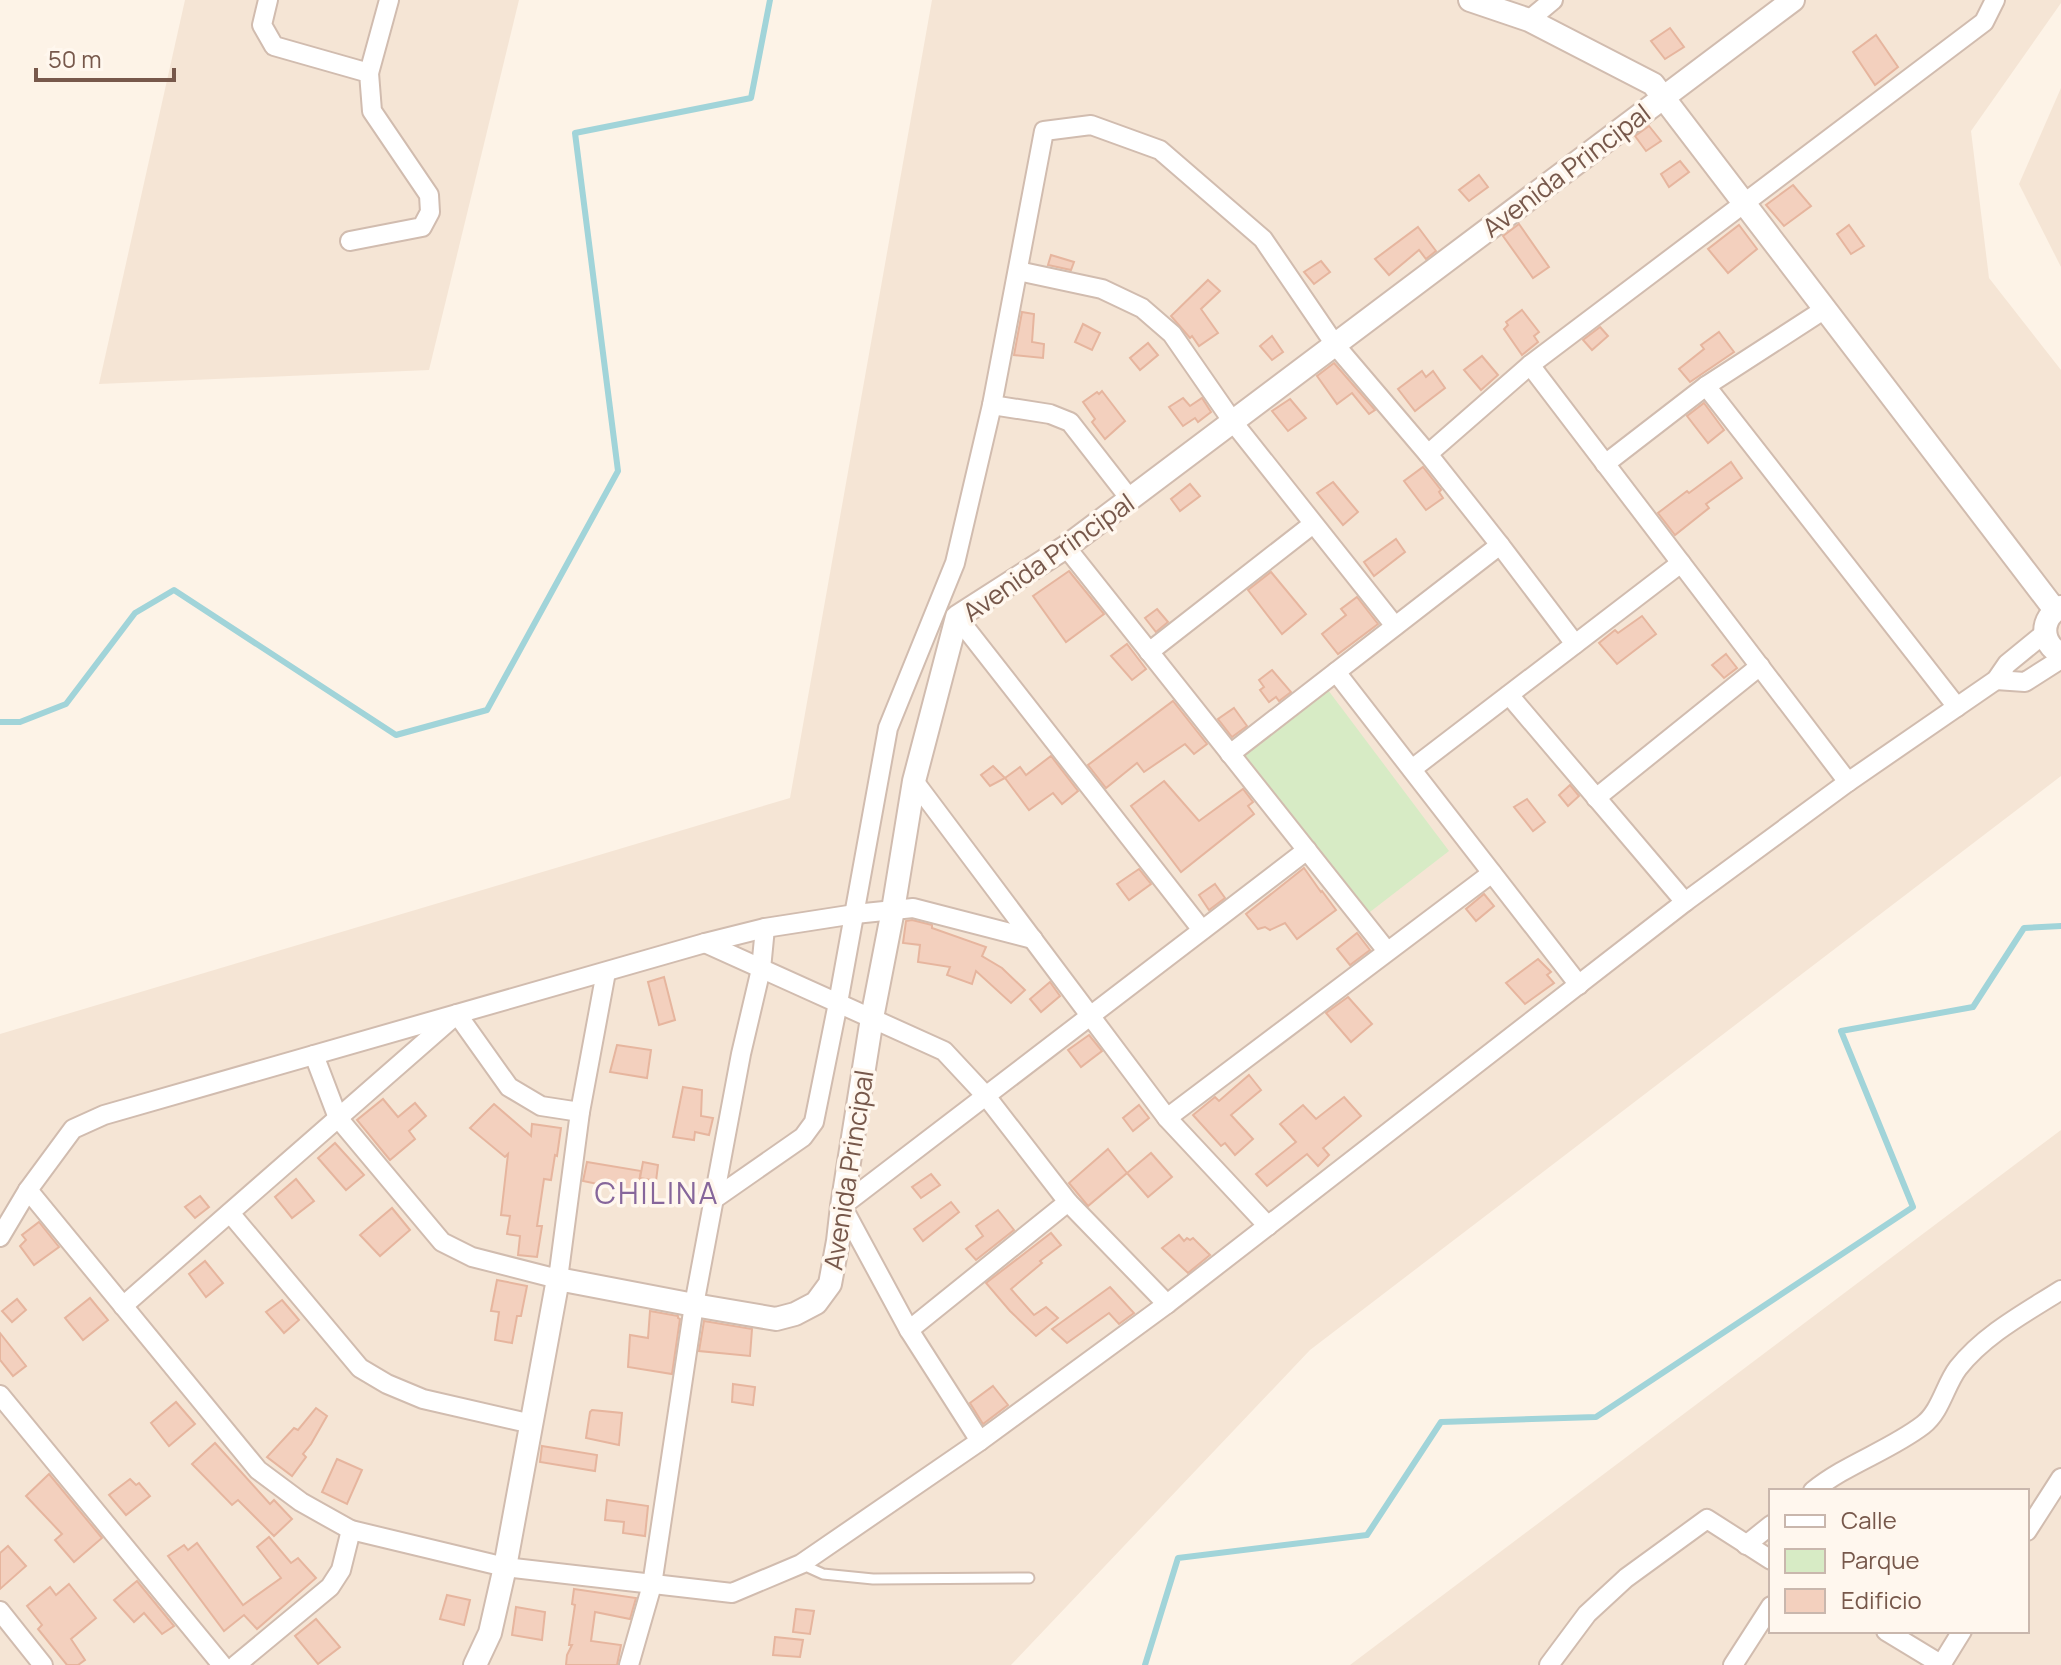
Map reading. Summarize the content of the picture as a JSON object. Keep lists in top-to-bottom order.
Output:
{
  "streets": {
    "street": ["Avenida Principal"]
  },
  "districts": ["CHILINA"],
  "legend": ["Calle", "Parque", "Edificio"],
  "scale_bar": "50 m"
}
